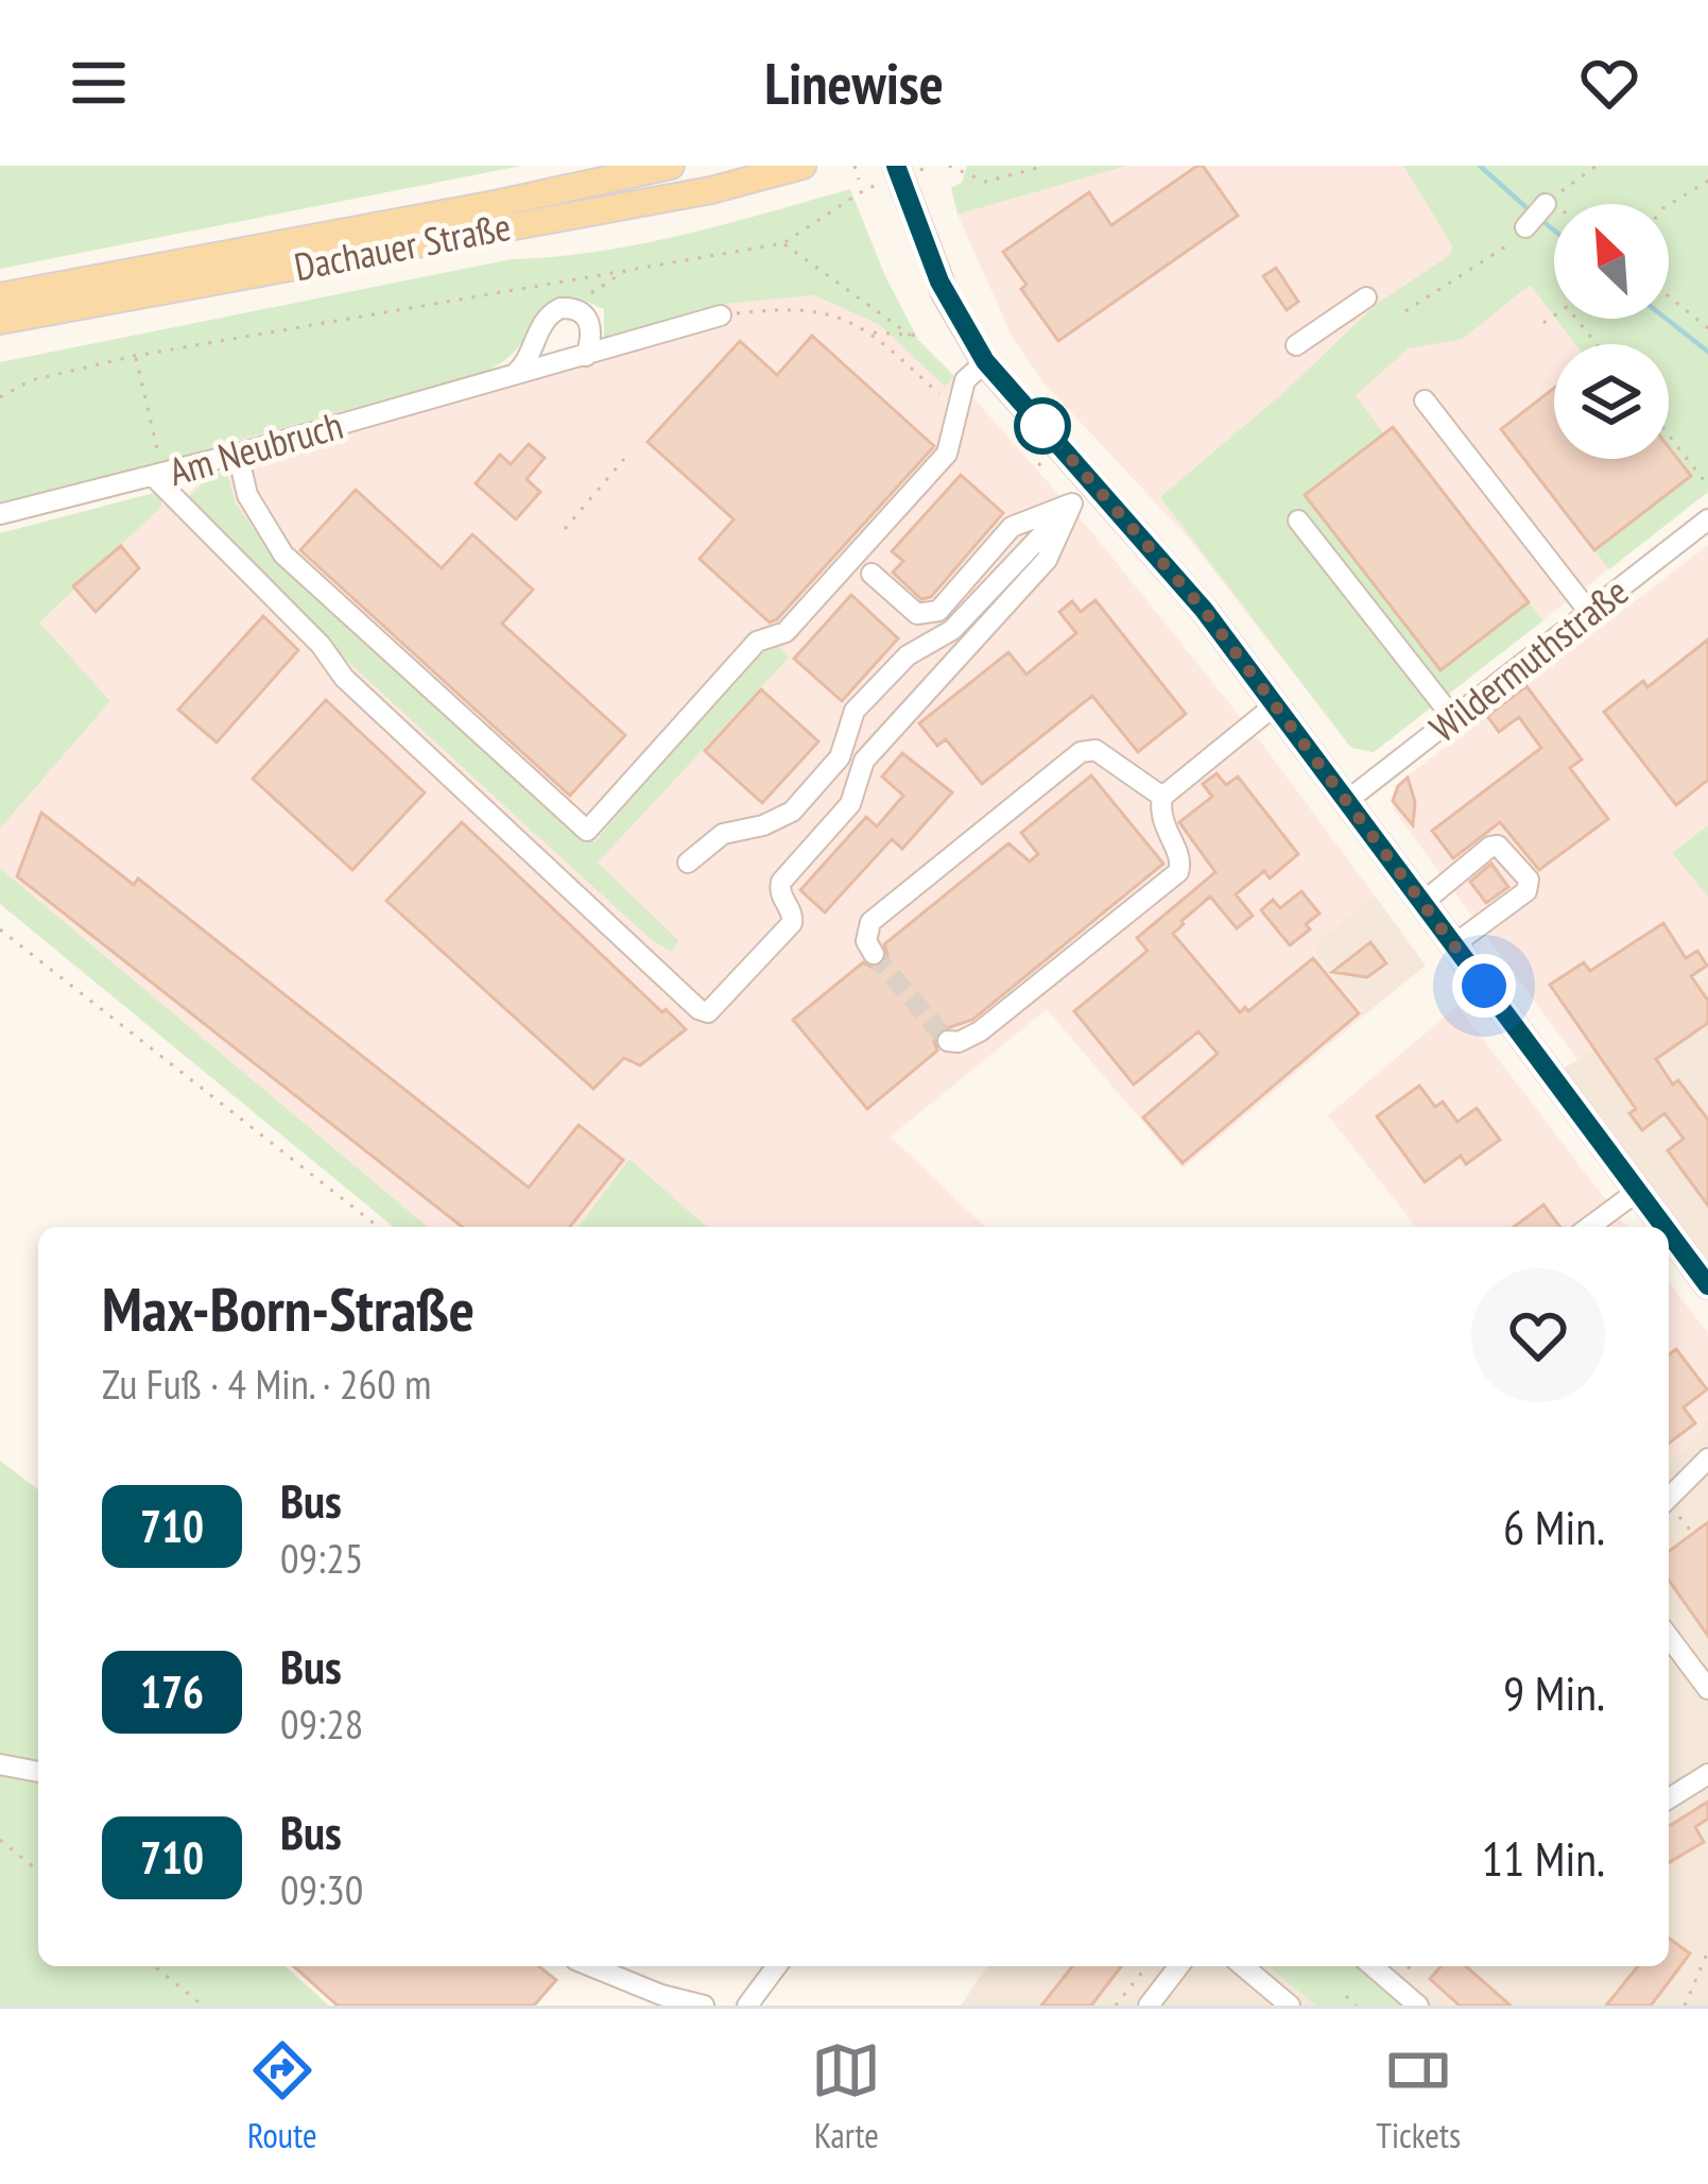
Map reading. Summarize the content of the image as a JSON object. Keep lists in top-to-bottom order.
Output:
{
  "streets": {
    "main road": ["Dachauer Straße"],
    "street": ["Am Neubruch", "Wildermuthstraße"]
  },
  "lines": ["bus line 710"],
  "north": "top left",
  "page": {
    "header": "Linewise",
    "heading": ["Max-Born-Straße", "Zu Fuß · 4 Min. · 260 m"],
    "list": [
      {
        "mark": "710",
        "name": "Bus",
        "note": "09:25",
        "value": "6 Min."
      },
      {
        "mark": "176",
        "name": "Bus",
        "note": "09:28",
        "value": "9 Min."
      },
      {
        "mark": "710",
        "name": "Bus",
        "note": "09:30",
        "value": "11 Min."
      }
    ],
    "tabs": ["Route", "Karte", "Tickets"]
  }
}
